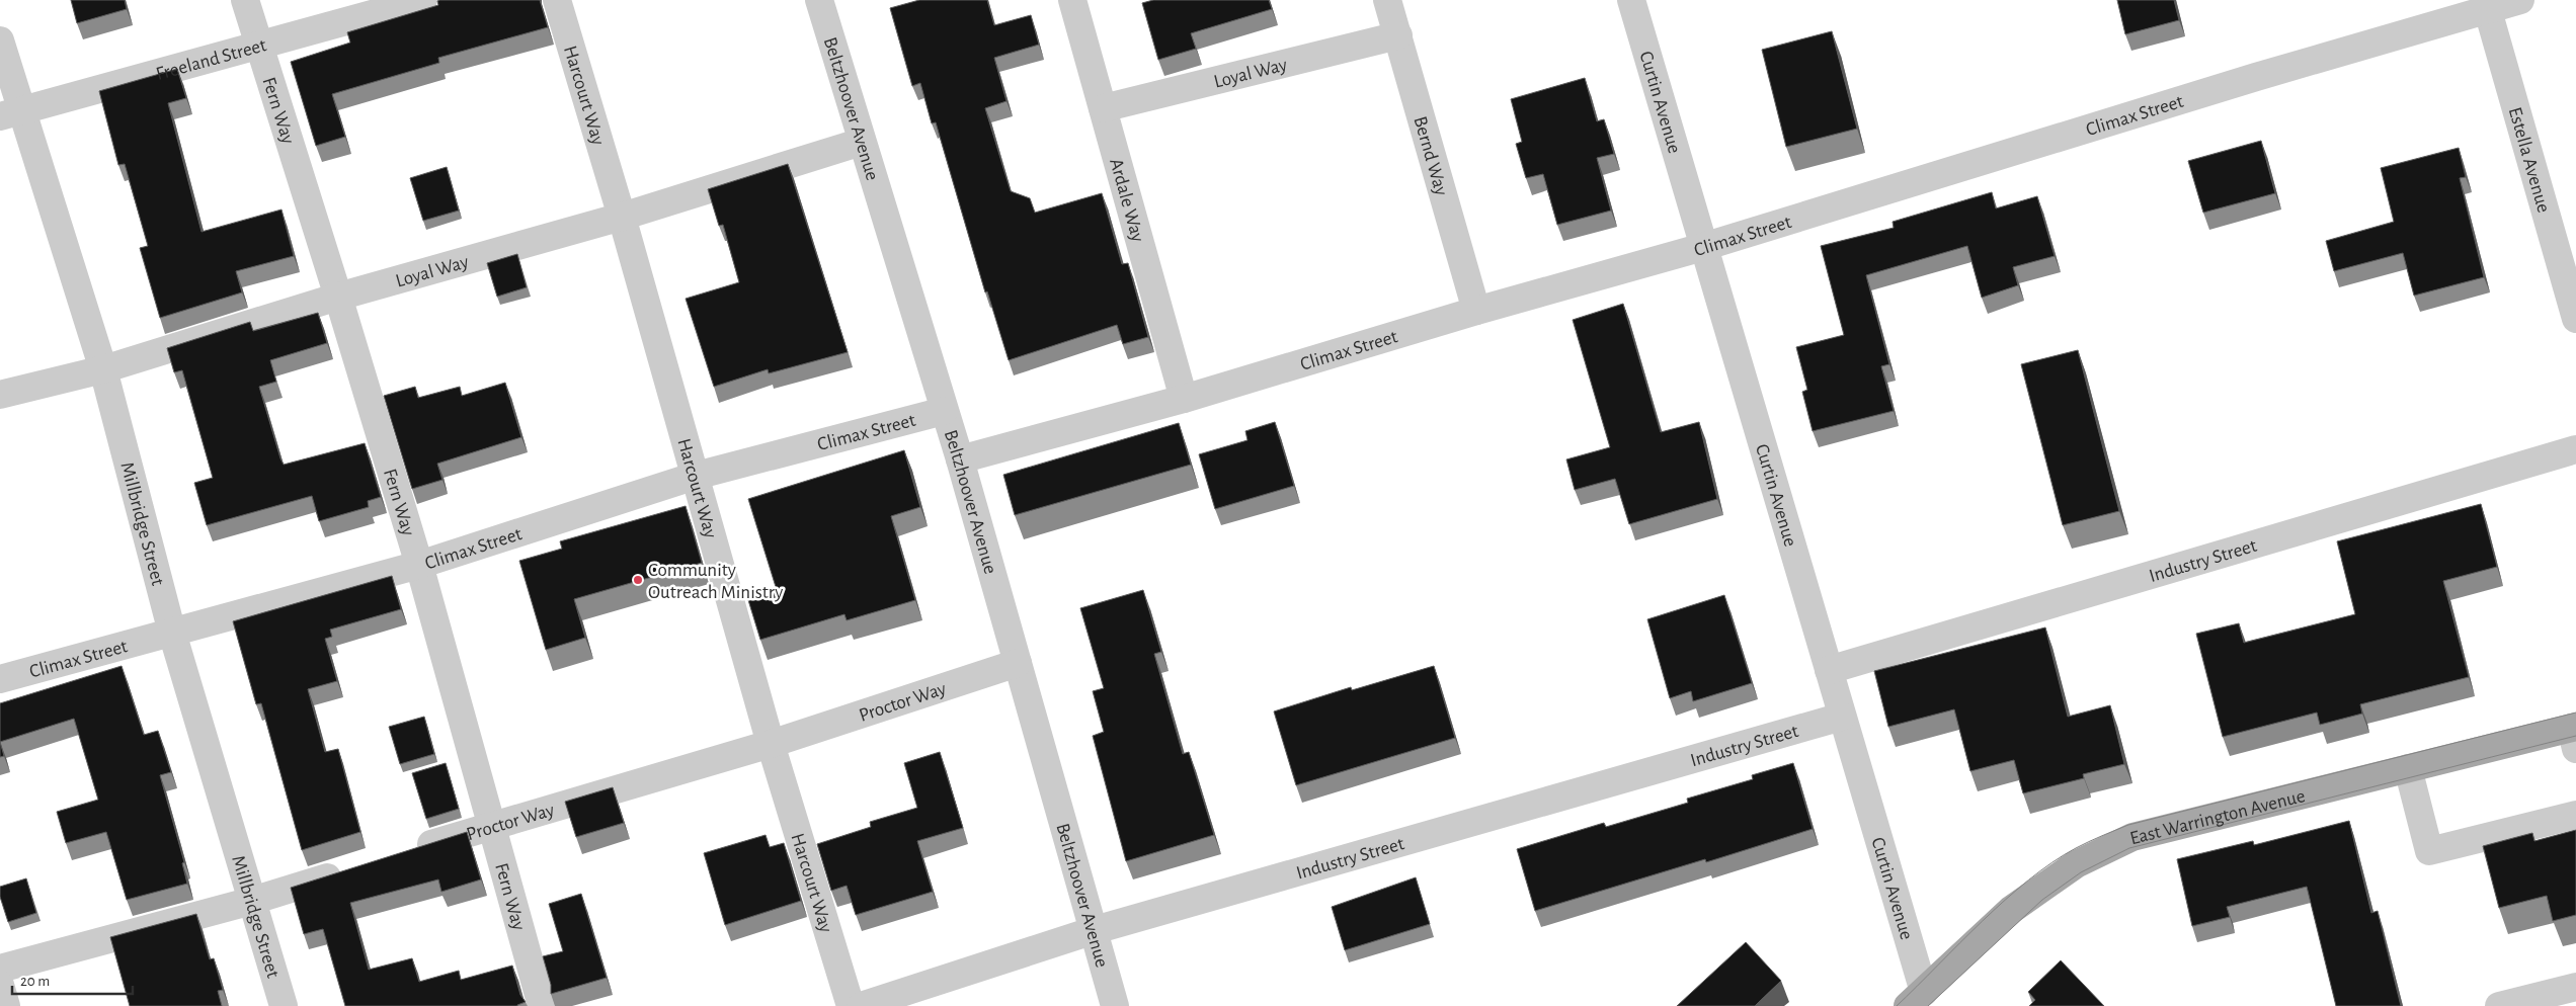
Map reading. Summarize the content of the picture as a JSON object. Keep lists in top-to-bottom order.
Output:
{
  "streets": {
    "main road": ["East Warrington Avenue"],
    "street": [
      "Freeland Street",
      "Loyal Way",
      "Harcourt Way",
      "Curtin Avenue",
      "Fern Way",
      "Beltzhoover Avenue",
      "Climax Street",
      "Bernd Way",
      "Estella Avenue",
      "Ardale Way",
      "Millbridge Street",
      "Industry Street",
      "Proctor Way"
    ]
  },
  "crossings": [
    ["Freeland Street", "Fern Way"],
    ["Freeland Street", "Millbridge Street"],
    ["Loyal Way", "Harcourt Way"],
    ["Loyal Way", "Fern Way"],
    ["Loyal Way", "Beltzhoover Avenue"],
    ["Loyal Way", "Bernd Way"],
    ["Loyal Way", "Ardale Way"],
    ["Loyal Way", "Millbridge Street"],
    ["Harcourt Way", "Climax Street"],
    ["Harcourt Way", "Proctor Way"],
    ["Curtin Avenue", "Climax Street"],
    ["Curtin Avenue", "Industry Street"],
    ["Curtin Avenue", "East Warrington Avenue"],
    ["Fern Way", "Climax Street"],
    ["Fern Way", "Proctor Way"],
    ["Beltzhoover Avenue", "Climax Street"],
    ["Beltzhoover Avenue", "Industry Street"],
    ["Beltzhoover Avenue", "Proctor Way"],
    ["Climax Street", "Bernd Way"],
    ["Climax Street", "Estella Avenue"],
    ["Climax Street", "Ardale Way"],
    ["Climax Street", "Millbridge Street"]
  ],
  "places": ["Community Outreach Ministry"],
  "scale_bar": "20 m"
}
